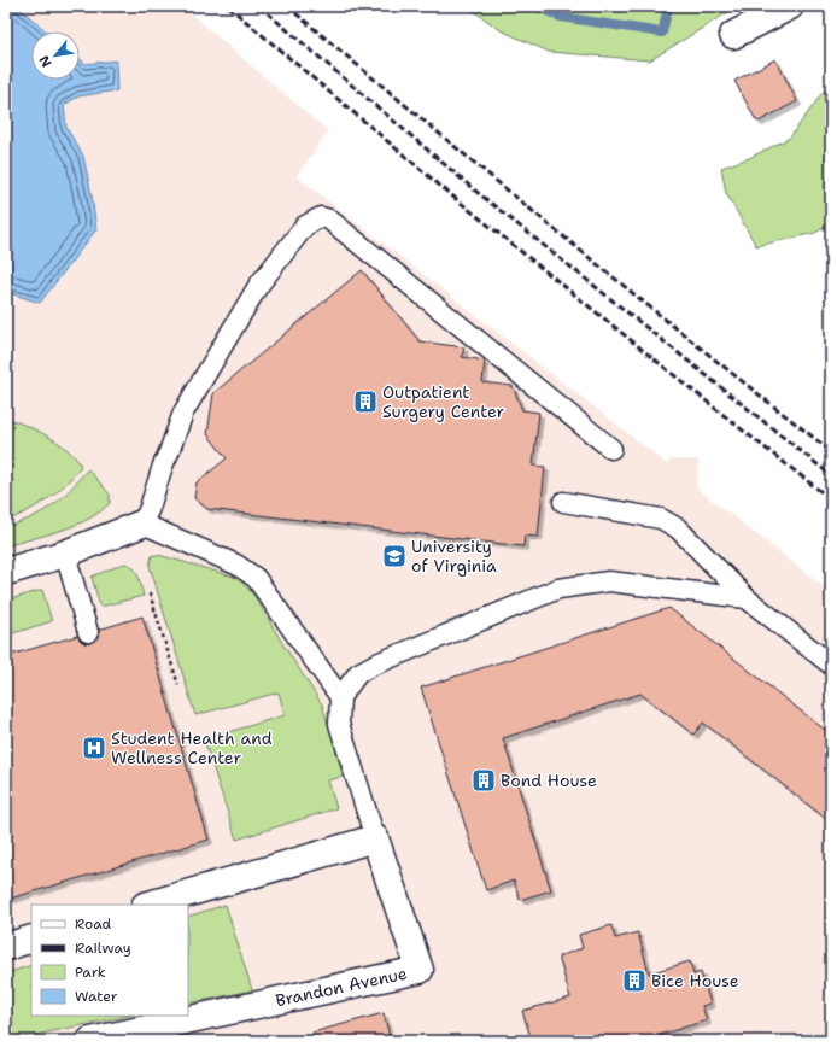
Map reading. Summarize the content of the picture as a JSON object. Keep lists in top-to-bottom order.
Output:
{
  "streets": {
    "street": ["Brandon Avenue"]
  },
  "places": {
    "building": ["Outpatient Surgery Center", "Bond House", "Bice House"],
    "school or university": ["University of Virginia"],
    "hospital": ["Student Health and Wellness Center"]
  },
  "legend": [
    "Road",
    "Railway",
    "Park",
    "Water"
  ],
  "north": "bottom left"
}
